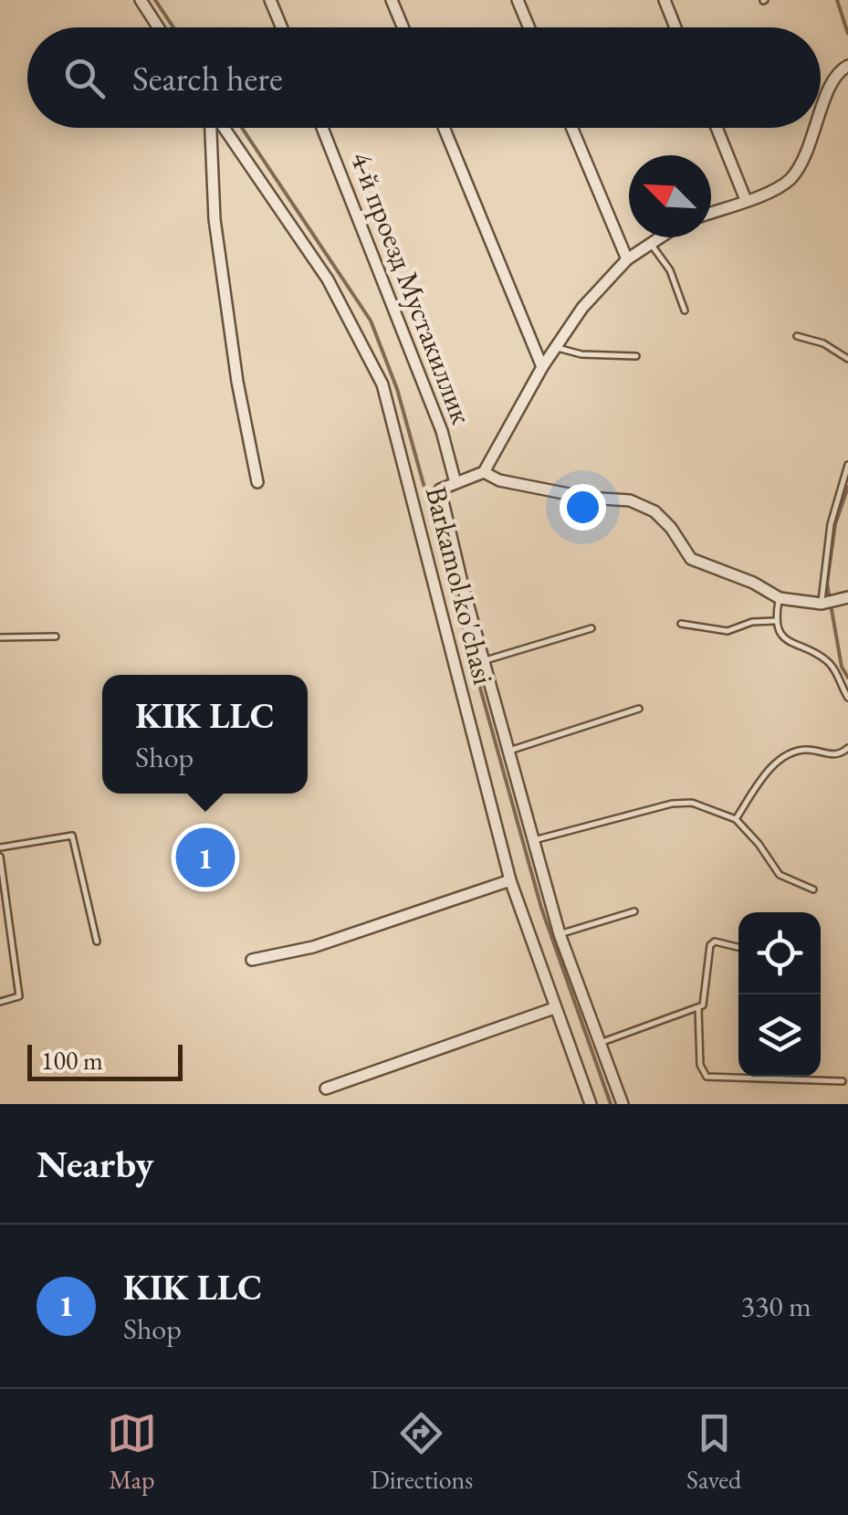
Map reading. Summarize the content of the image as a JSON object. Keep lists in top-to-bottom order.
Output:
{
  "streets": {
    "street": ["4-й проезд Мустакиллик", "Barkamol ko'chasi"]
  },
  "scale_bar": "100 m",
  "north": "top left",
  "page": {
    "search": "Search here",
    "popup": ["KIK LLC", "Shop"],
    "pins": "1",
    "scale": "100 m",
    "heading": "Nearby",
    "list": [
      {
        "mark": "1",
        "name": "KIK LLC",
        "note": "Shop",
        "value": "330 m"
      }
    ],
    "nav": ["Map", "Directions", "Saved"]
  }
}
